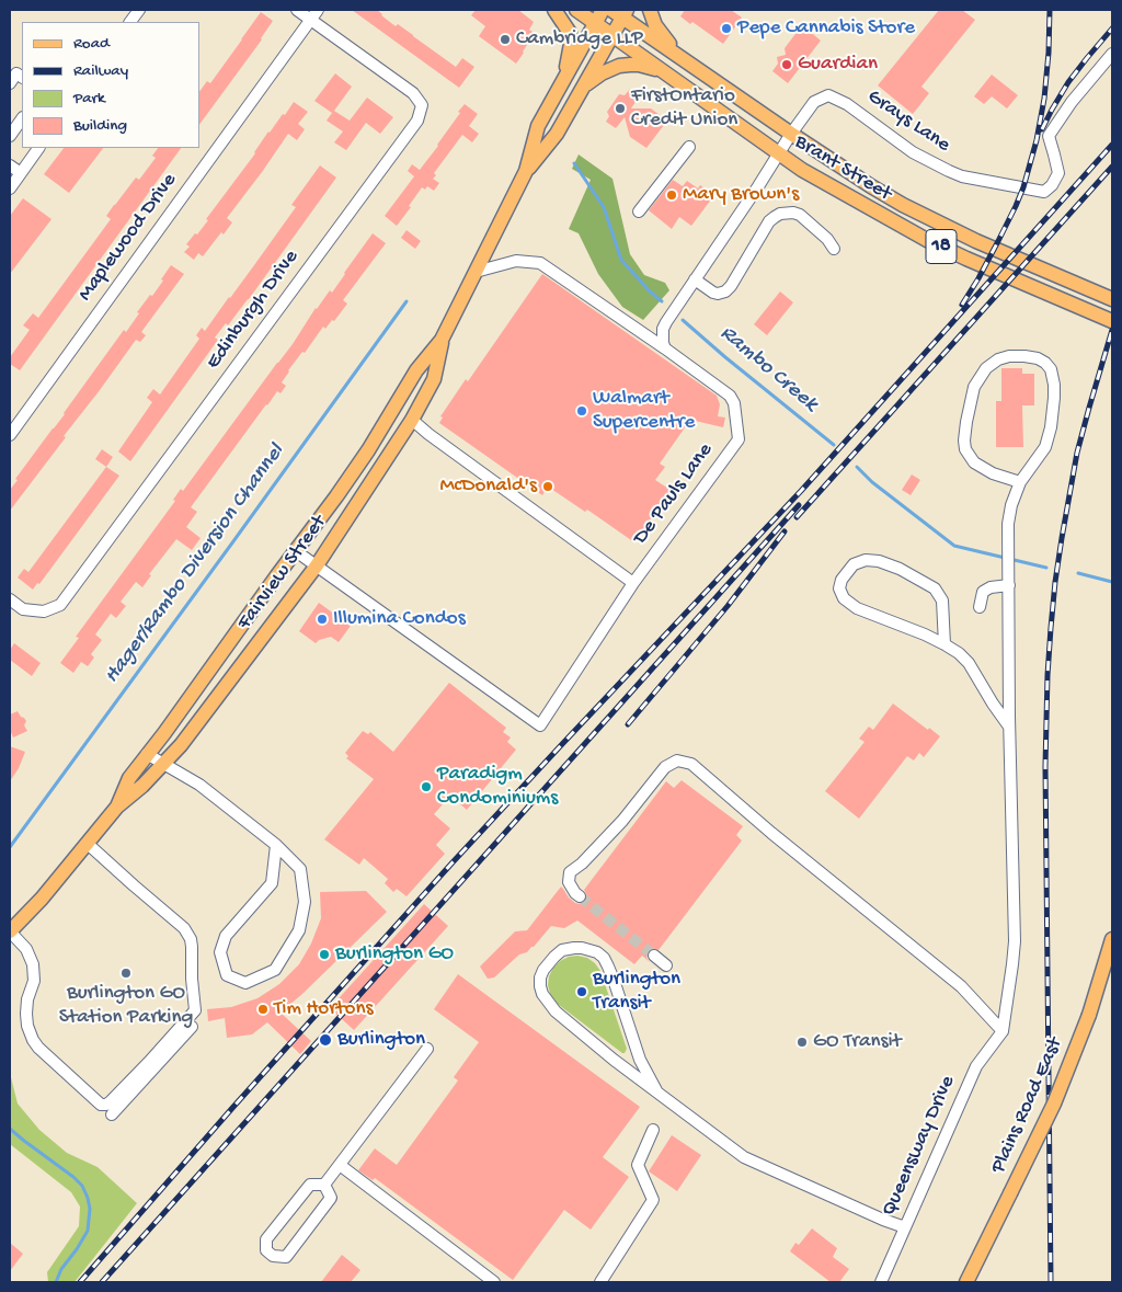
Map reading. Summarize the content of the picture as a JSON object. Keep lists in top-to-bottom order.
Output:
{
  "streets": {
    "main road": [
      "Brant Street",
      "18",
      "Fairview Street",
      "Plains Road East"
    ],
    "street": [
      "Grays Lane",
      "Maplewood Drive",
      "Edinburgh Drive",
      "De Pauls Lane",
      "Queensway Drive"
    ]
  },
  "crossings": [
    ["Grays Lane", "Brant Street"],
    ["Brant Street", "Fairview Street"],
    ["Maplewood Drive", "Edinburgh Drive"],
    ["De Pauls Lane", "Fairview Street"]
  ],
  "water": ["Rambo Creek", "Hager/Rambo Diversion Channel"],
  "places": [
    "Pepe Cannabis Store",
    "Cambridge LLP",
    "Guardian",
    "FirstOntario Credit Union",
    "Mary Brown's",
    "Walmart Supercentre",
    "McDonald's",
    "Illumina Condos",
    "Paradigm Condominiums",
    "Burlington GO",
    "Burlington GO Station Parking",
    "Burlington Transit",
    "Tim Hortons",
    "Burlington",
    "GO Transit"
  ],
  "legend": [
    "Road",
    "Railway",
    "Park",
    "Building"
  ]
}
